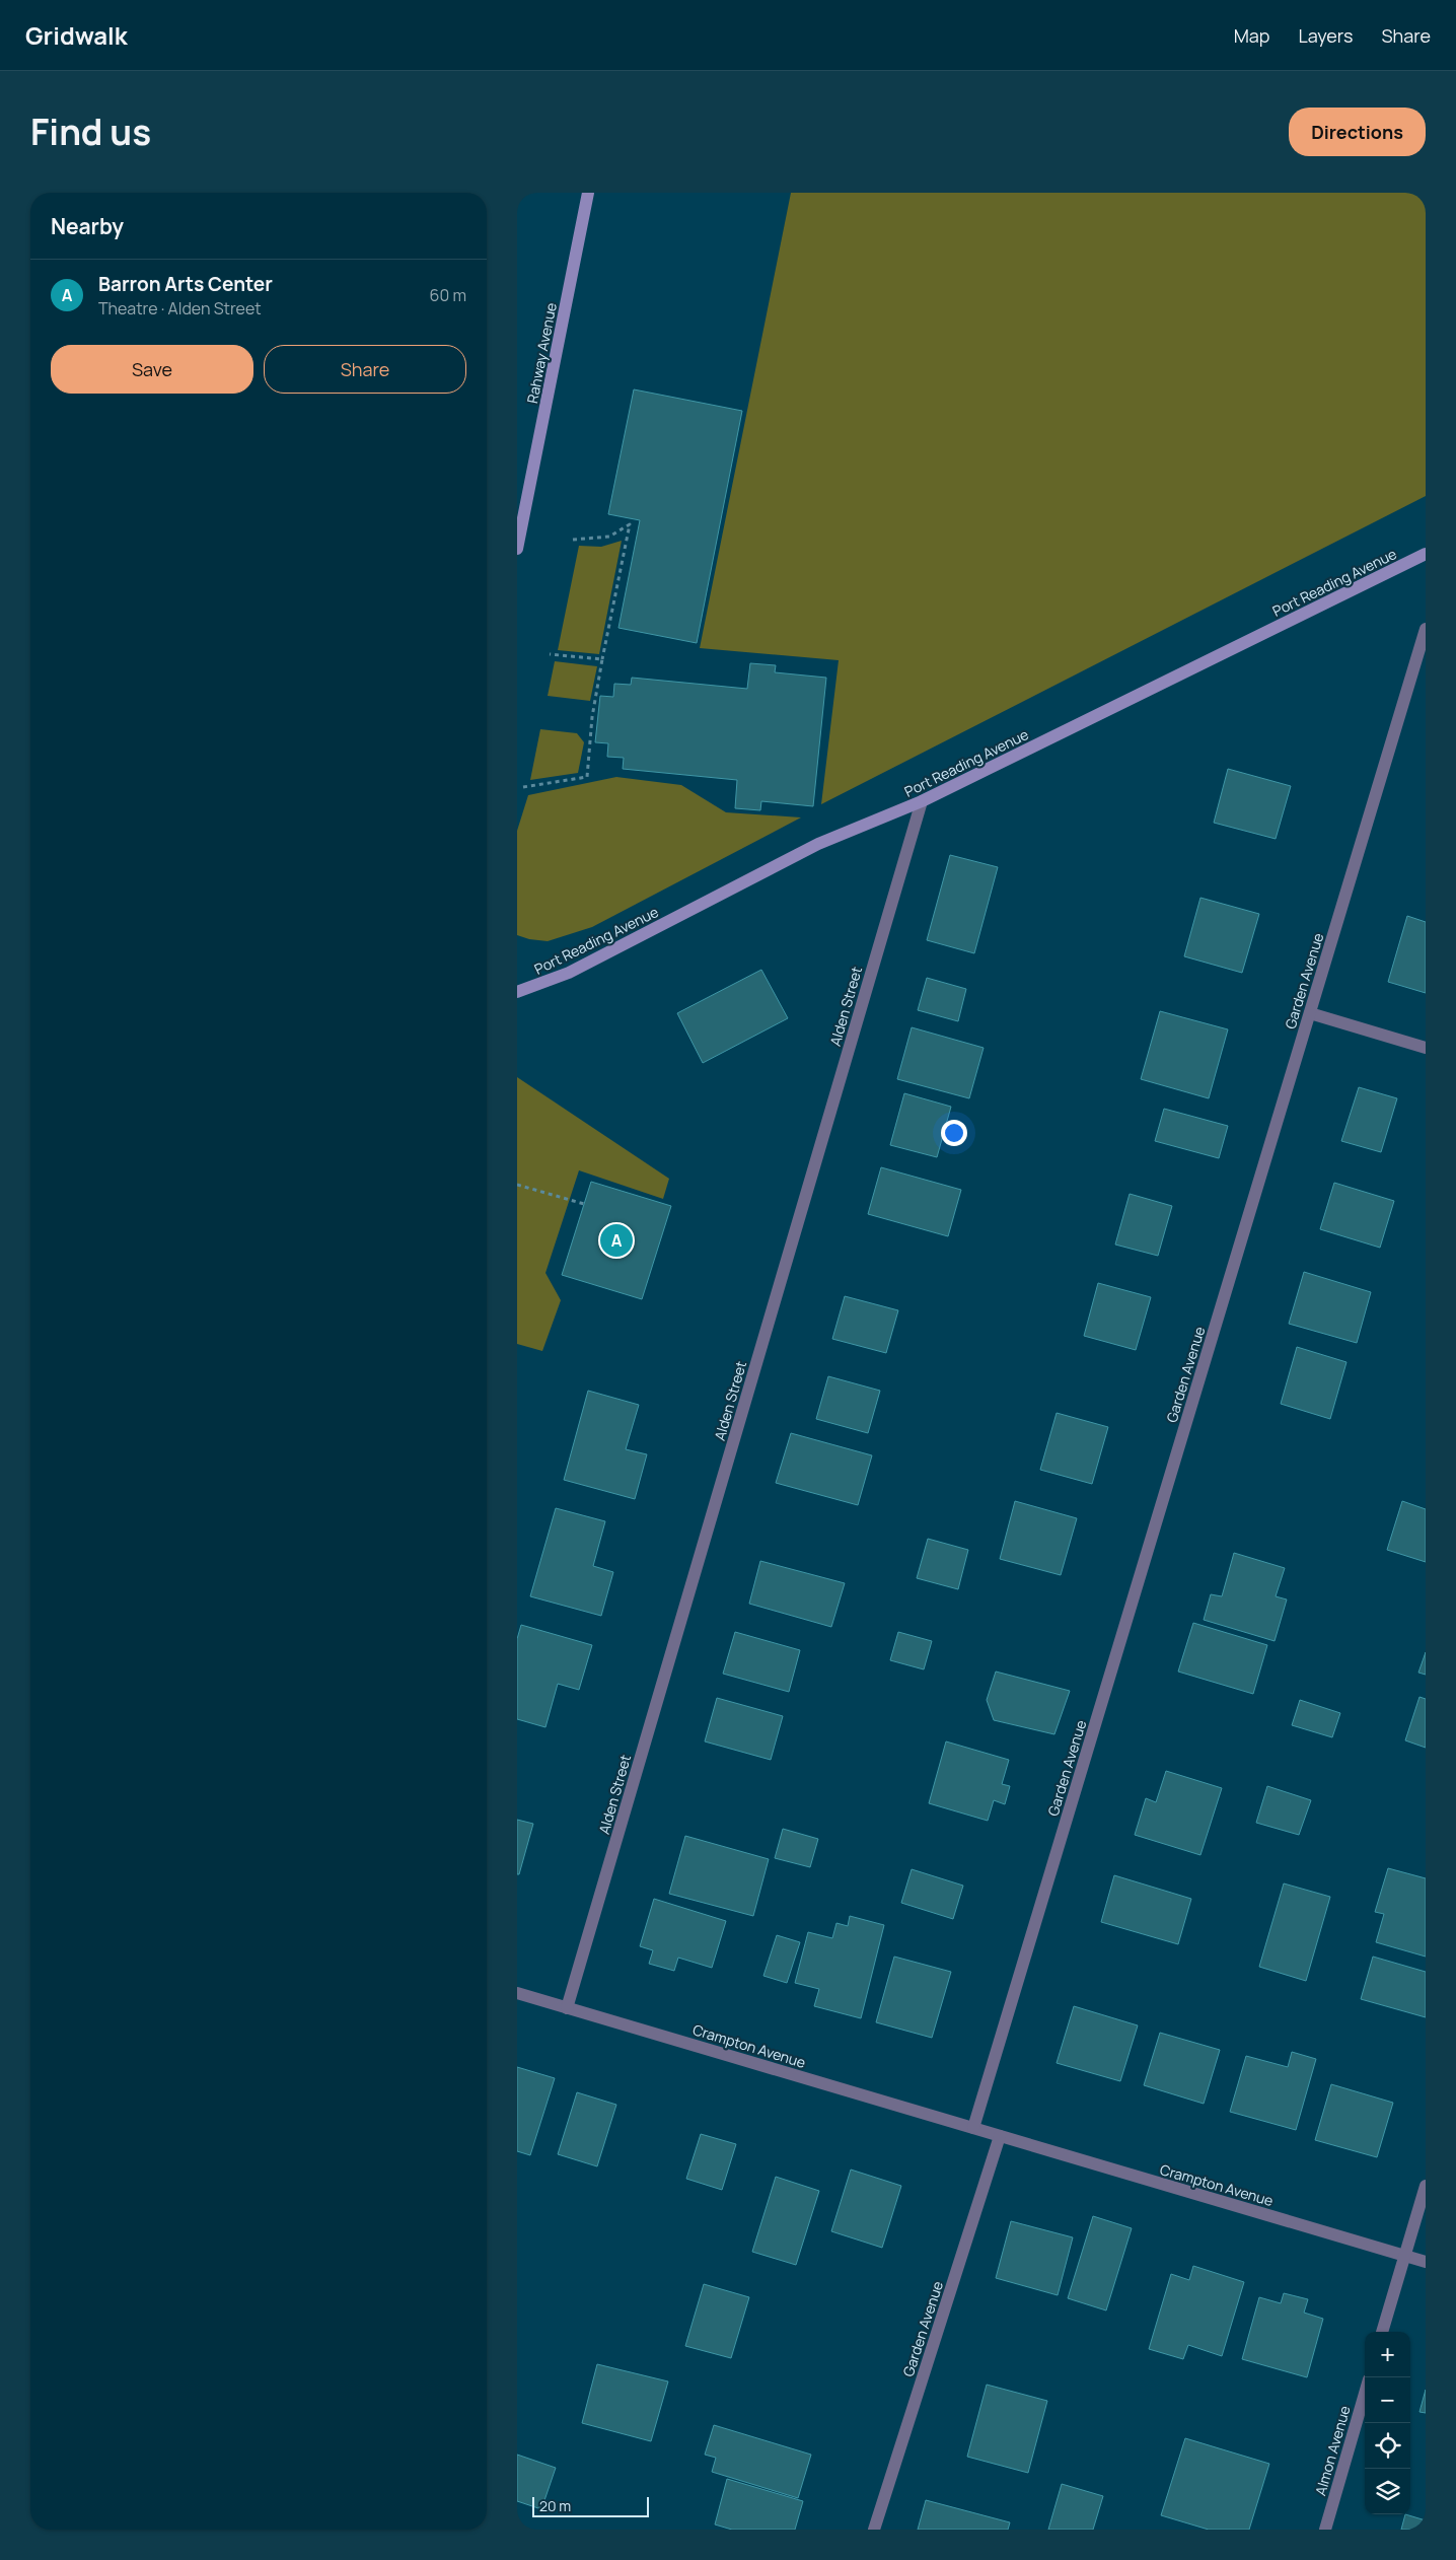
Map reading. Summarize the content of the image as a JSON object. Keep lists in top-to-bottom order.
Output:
{
  "streets": {
    "main road": ["Rahway Avenue", "Port Reading Avenue"],
    "street": [
      "Garden Avenue",
      "Alden Street",
      "Crampton Avenue",
      "Almon Avenue"
    ]
  },
  "crossings": [
    ["Port Reading Avenue", "Alden Street"],
    ["Garden Avenue", "Crampton Avenue"],
    ["Alden Street", "Crampton Avenue"]
  ],
  "scale_bar": "20 m",
  "page": {
    "header": "Gridwalk",
    "nav": ["Map", "Layers", "Share"],
    "title": "Find us",
    "buttons": [
      "Directions",
      ["Save", "Share"]
    ],
    "heading": "Nearby",
    "list": [
      {
        "mark": "A",
        "name": "Barron Arts Center",
        "note": "Theatre · Alden Street",
        "value": "60 m"
      }
    ],
    "pins": "A",
    "map_buttons": ["+", "−"],
    "scale": "20 m"
  }
}
